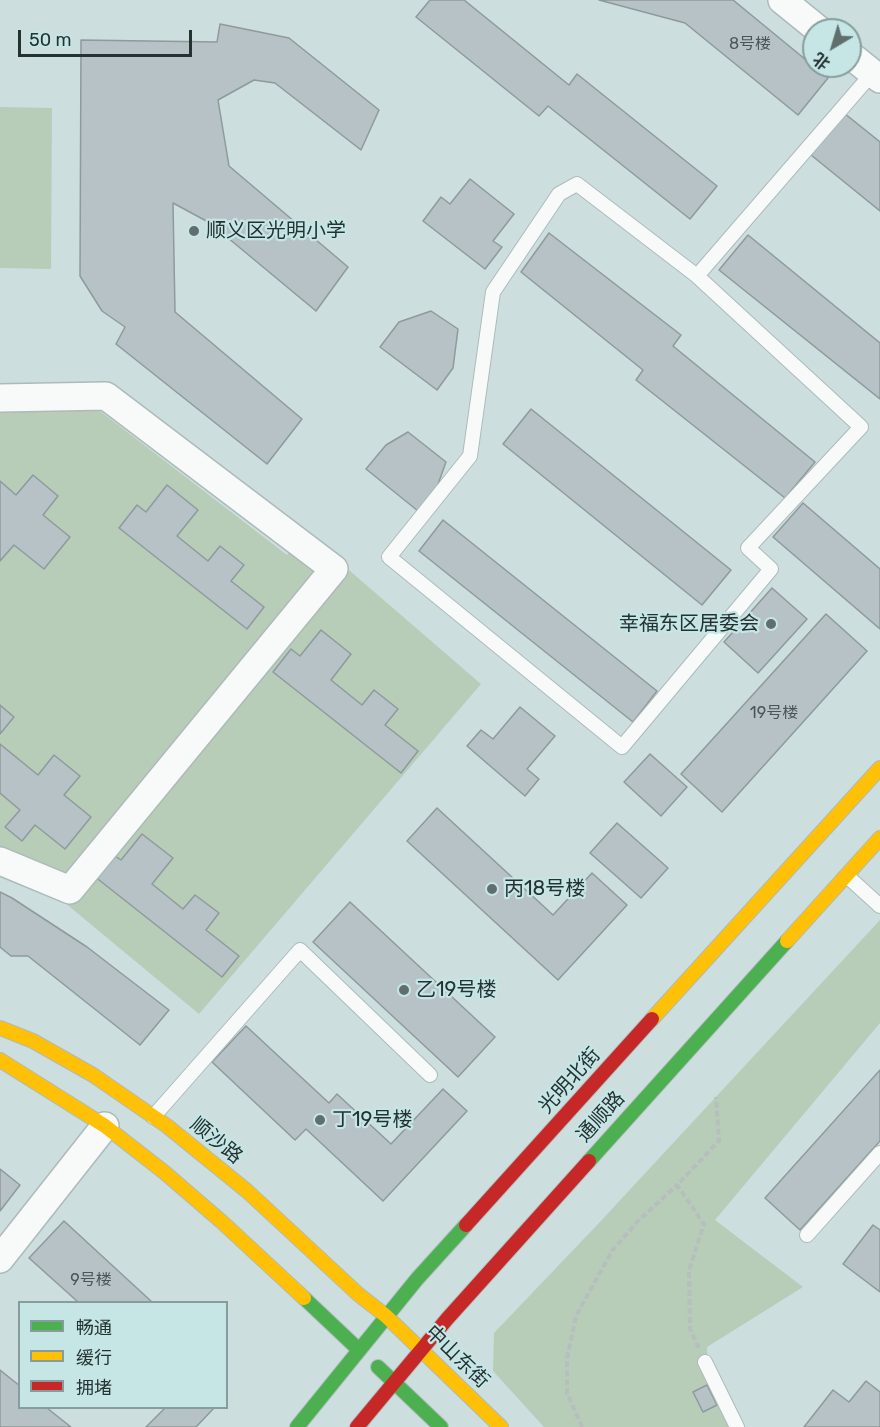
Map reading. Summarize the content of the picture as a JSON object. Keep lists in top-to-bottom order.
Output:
{
  "streets": {
    "main road": [
      "光明北街",
      "通顺路",
      "顺沙路",
      "中山东街"
    ]
  },
  "crossings": [
    ["光明北街", "顺沙路"],
    ["光明北街", "中山东街"],
    ["通顺路", "中山东街"],
    ["顺沙路", "中山东街"]
  ],
  "places": [
    "顺义区光明小学",
    "幸福东区居委会",
    "丙18号楼",
    "乙19号楼",
    "丁19号楼"
  ],
  "house_numbers": ["8号楼", "19号楼", "9号楼"],
  "legend": ["畅通", "缓行", "拥堵"],
  "scale_bar": "50 m",
  "north": "bottom left"
}
